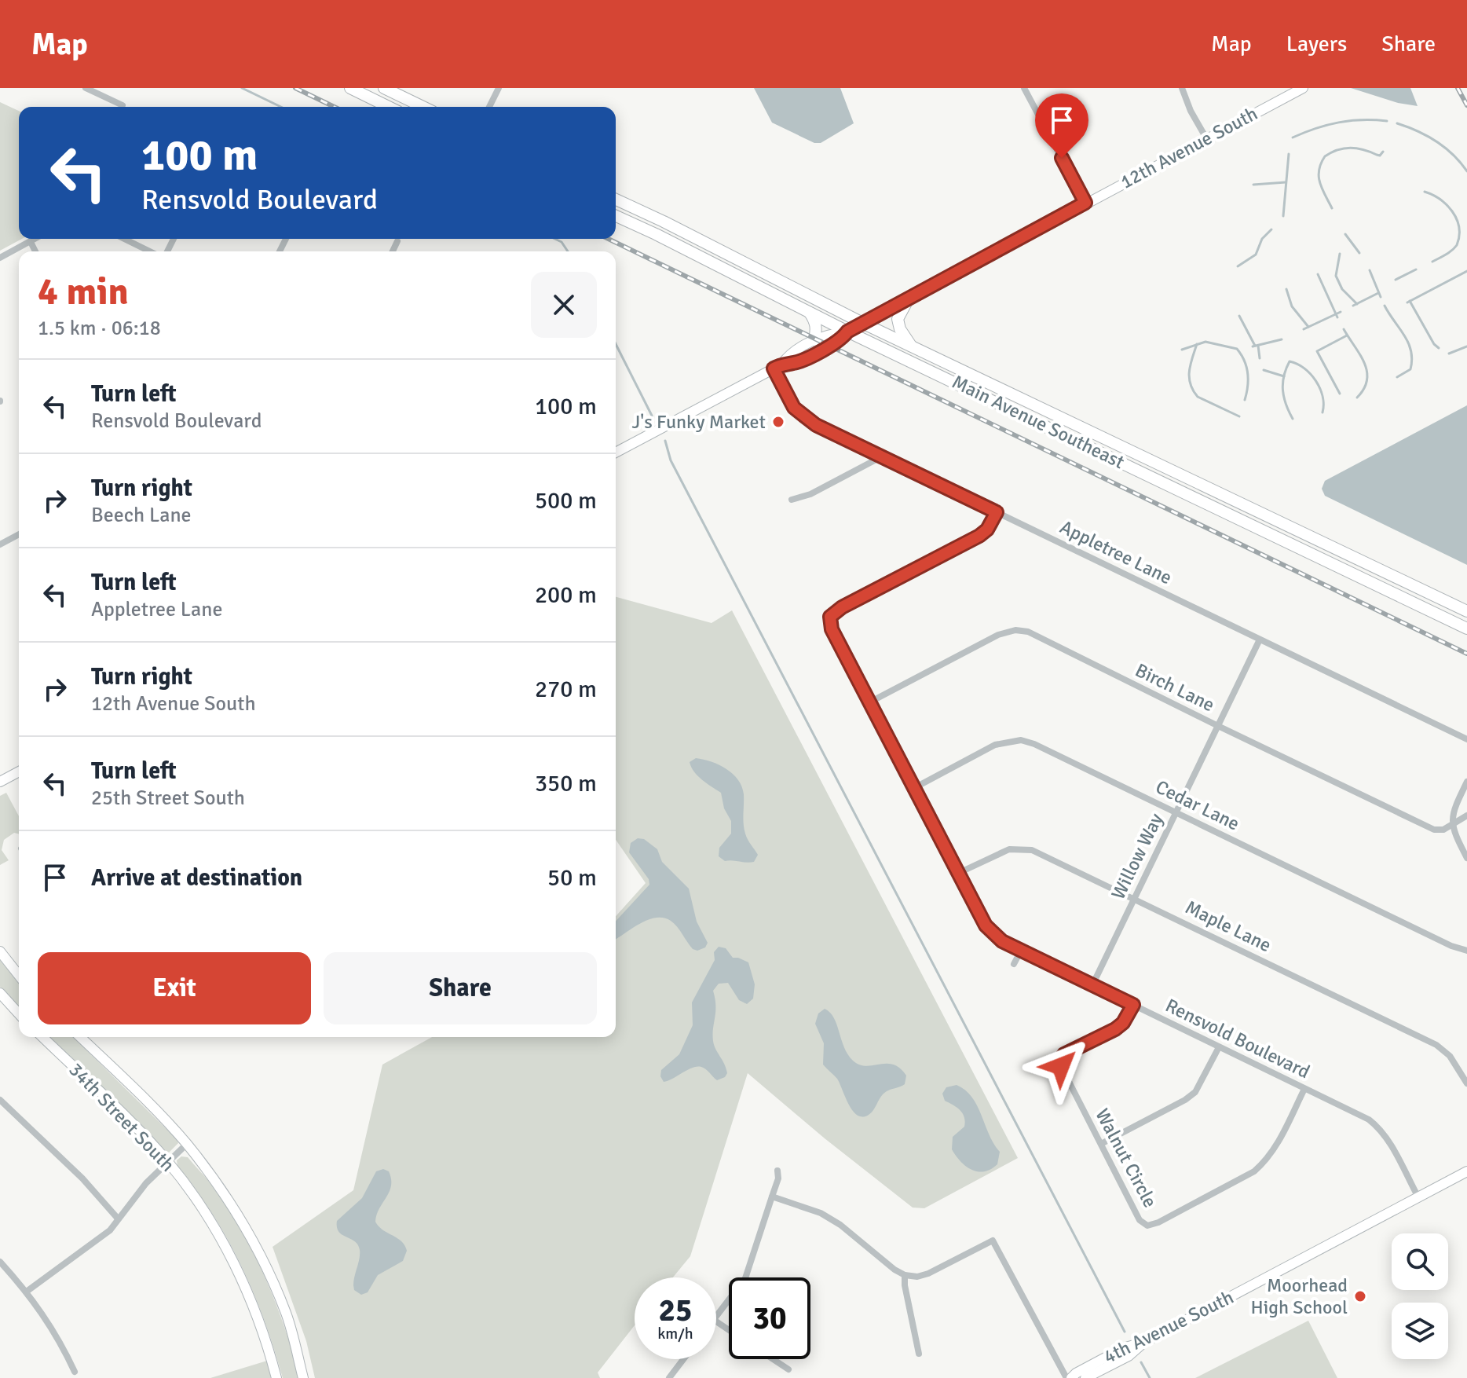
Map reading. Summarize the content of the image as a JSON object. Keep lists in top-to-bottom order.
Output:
{
  "streets": {
    "main road": ["Main Avenue Southeast"],
    "street": [
      "12th Avenue South",
      "Appletree Lane",
      "Birch Lane",
      "Cedar Lane",
      "Willow Way",
      "Maple Lane",
      "Rensvold Boulevard",
      "34th Street South",
      "Walnut Circle",
      "4th Avenue South"
    ]
  },
  "crossings": [
    ["12th Avenue South", "Main Avenue Southeast"],
    ["12th Avenue South", "Appletree Lane"],
    ["Appletree Lane", "Willow Way"],
    ["Appletree Lane", "Rensvold Boulevard"],
    ["Birch Lane", "Willow Way"],
    ["Birch Lane", "Rensvold Boulevard"],
    ["Cedar Lane", "Willow Way"],
    ["Cedar Lane", "Rensvold Boulevard"],
    ["Willow Way", "Maple Lane"],
    ["Willow Way", "Rensvold Boulevard"],
    ["Maple Lane", "Rensvold Boulevard"],
    ["Rensvold Boulevard", "Walnut Circle"],
    ["Rensvold Boulevard", "4th Avenue South"]
  ],
  "places": ["J's Funky Market", "Moorhead High School"],
  "page": {
    "header": "Map",
    "nav": ["Map", "Layers", "Share"],
    "turn": ["100 m", "Rensvold Boulevard"],
    "heading": ["4 min", "1.5 km · 06:18"],
    "list": [
      {
        "name": "Turn left",
        "note": "Rensvold Boulevard",
        "value": "100 m"
      },
      {
        "name": "Turn right",
        "note": "Beech Lane",
        "value": "500 m"
      },
      {
        "name": "Turn left",
        "note": "Appletree Lane",
        "value": "200 m"
      },
      {
        "name": "Turn right",
        "note": "12th Avenue South",
        "value": "270 m"
      },
      {
        "name": "Turn left",
        "note": "25th Street South",
        "value": "350 m"
      },
      {
        "name": "Arrive at destination",
        "value": "50 m"
      }
    ],
    "buttons": ["Exit", "Share"],
    "speed": "25 km/h",
    "limit": "30"
  }
}
